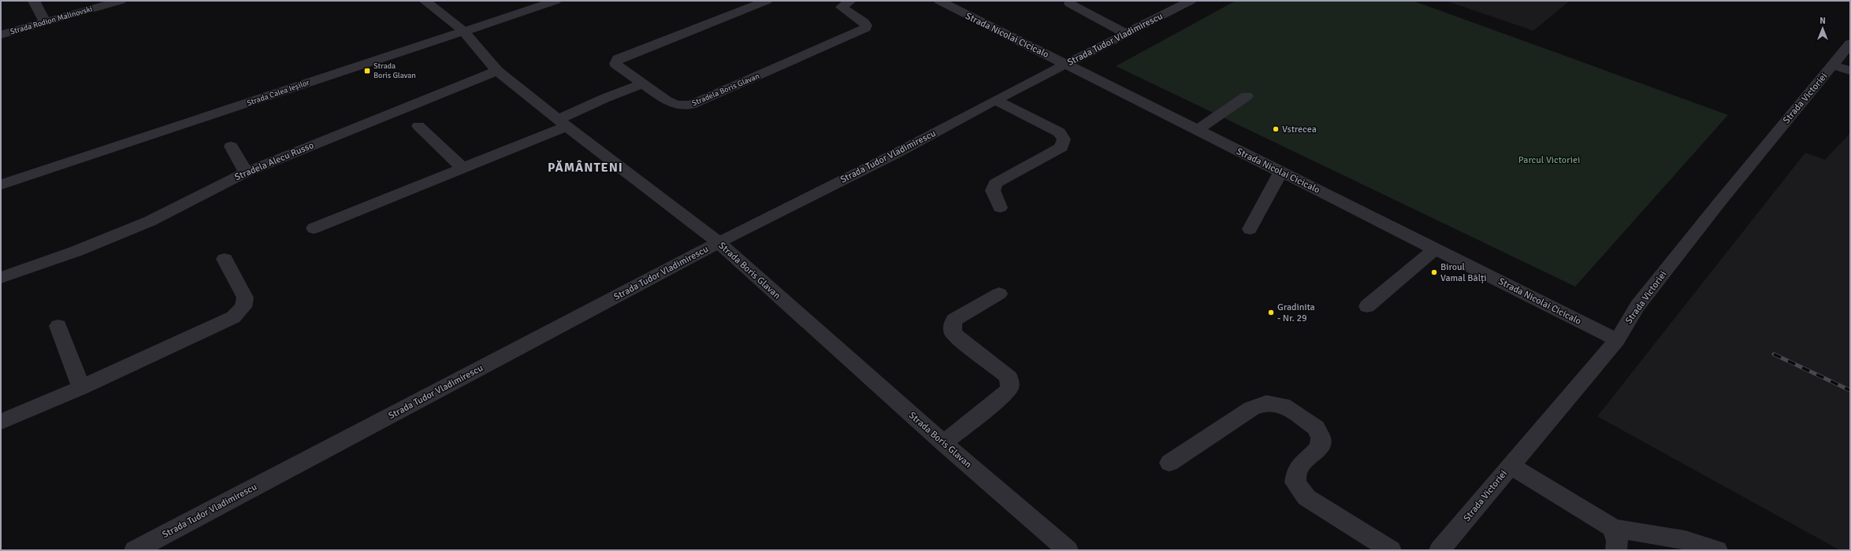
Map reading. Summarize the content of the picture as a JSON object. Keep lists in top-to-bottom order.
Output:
{
  "streets": {
    "street": [
      "Strada Rodion Malinovski",
      "Strada Nicolai Cicicalo",
      "Strada Tudor Vladimirescu",
      "Stradela Boris Glavan",
      "Strada Calea Ieșilor",
      "Strada Victoriei",
      "Stradela Alecu Russo",
      "Strada Boris Glavan"
    ]
  },
  "crossings": [
    ["Strada Nicolai Cicicalo", "Strada Tudor Vladimirescu"],
    ["Strada Nicolai Cicicalo", "Strada Victoriei"],
    ["Strada Tudor Vladimirescu", "Strada Boris Glavan"],
    ["Strada Calea Ieșilor", "Strada Boris Glavan"],
    ["Stradela Alecu Russo", "Strada Boris Glavan"]
  ],
  "districts": ["PĂMÂNTENI"],
  "parks": ["Parcul Victoriei"],
  "places": {
    "transit": ["Strada Boris Glavan"],
    "other": ["Vstrecea", "Biroul Vamal Bălți", "Gradinita - Nr. 29"]
  },
  "north": "top"
}
